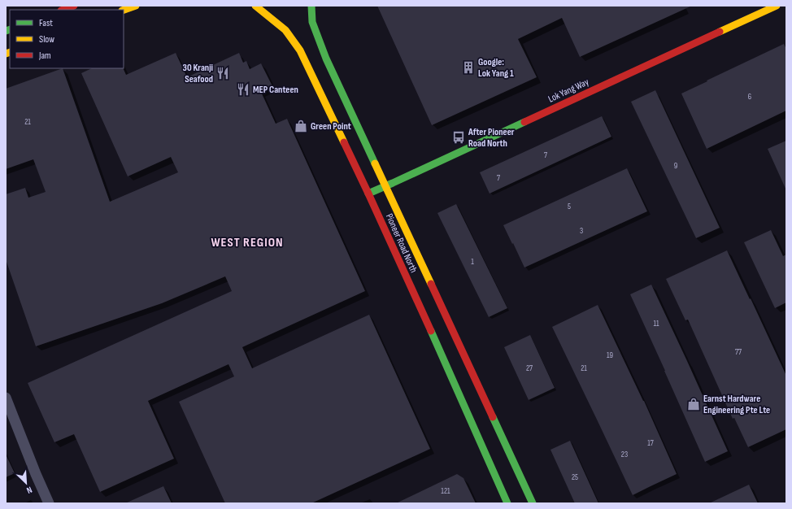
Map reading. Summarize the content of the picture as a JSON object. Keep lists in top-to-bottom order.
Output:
{
  "streets": {
    "main road": ["Lok Yang Way", "Pioneer Road North"]
  },
  "crossings": [
    ["Lok Yang Way", "Pioneer Road North"]
  ],
  "districts": ["WEST REGION"],
  "places": {
    "building": ["Google: Lok Yang 1"],
    "restaurant": ["30 Kranji Seafood", "MEP Canteen"],
    "shop": ["Green Point", "Earnst Hardware Engineering Pte Lte"],
    "bus stop": ["After Pioneer Road North"]
  },
  "house_numbers": [
    "6",
    "21",
    "7",
    "9",
    "7",
    "5",
    "3",
    "1",
    "11",
    "77",
    "19",
    "27",
    "21",
    "17",
    "23",
    "25",
    "121"
  ],
  "legend": ["Fast", "Slow", "Jam"],
  "north": "bottom right"
}
